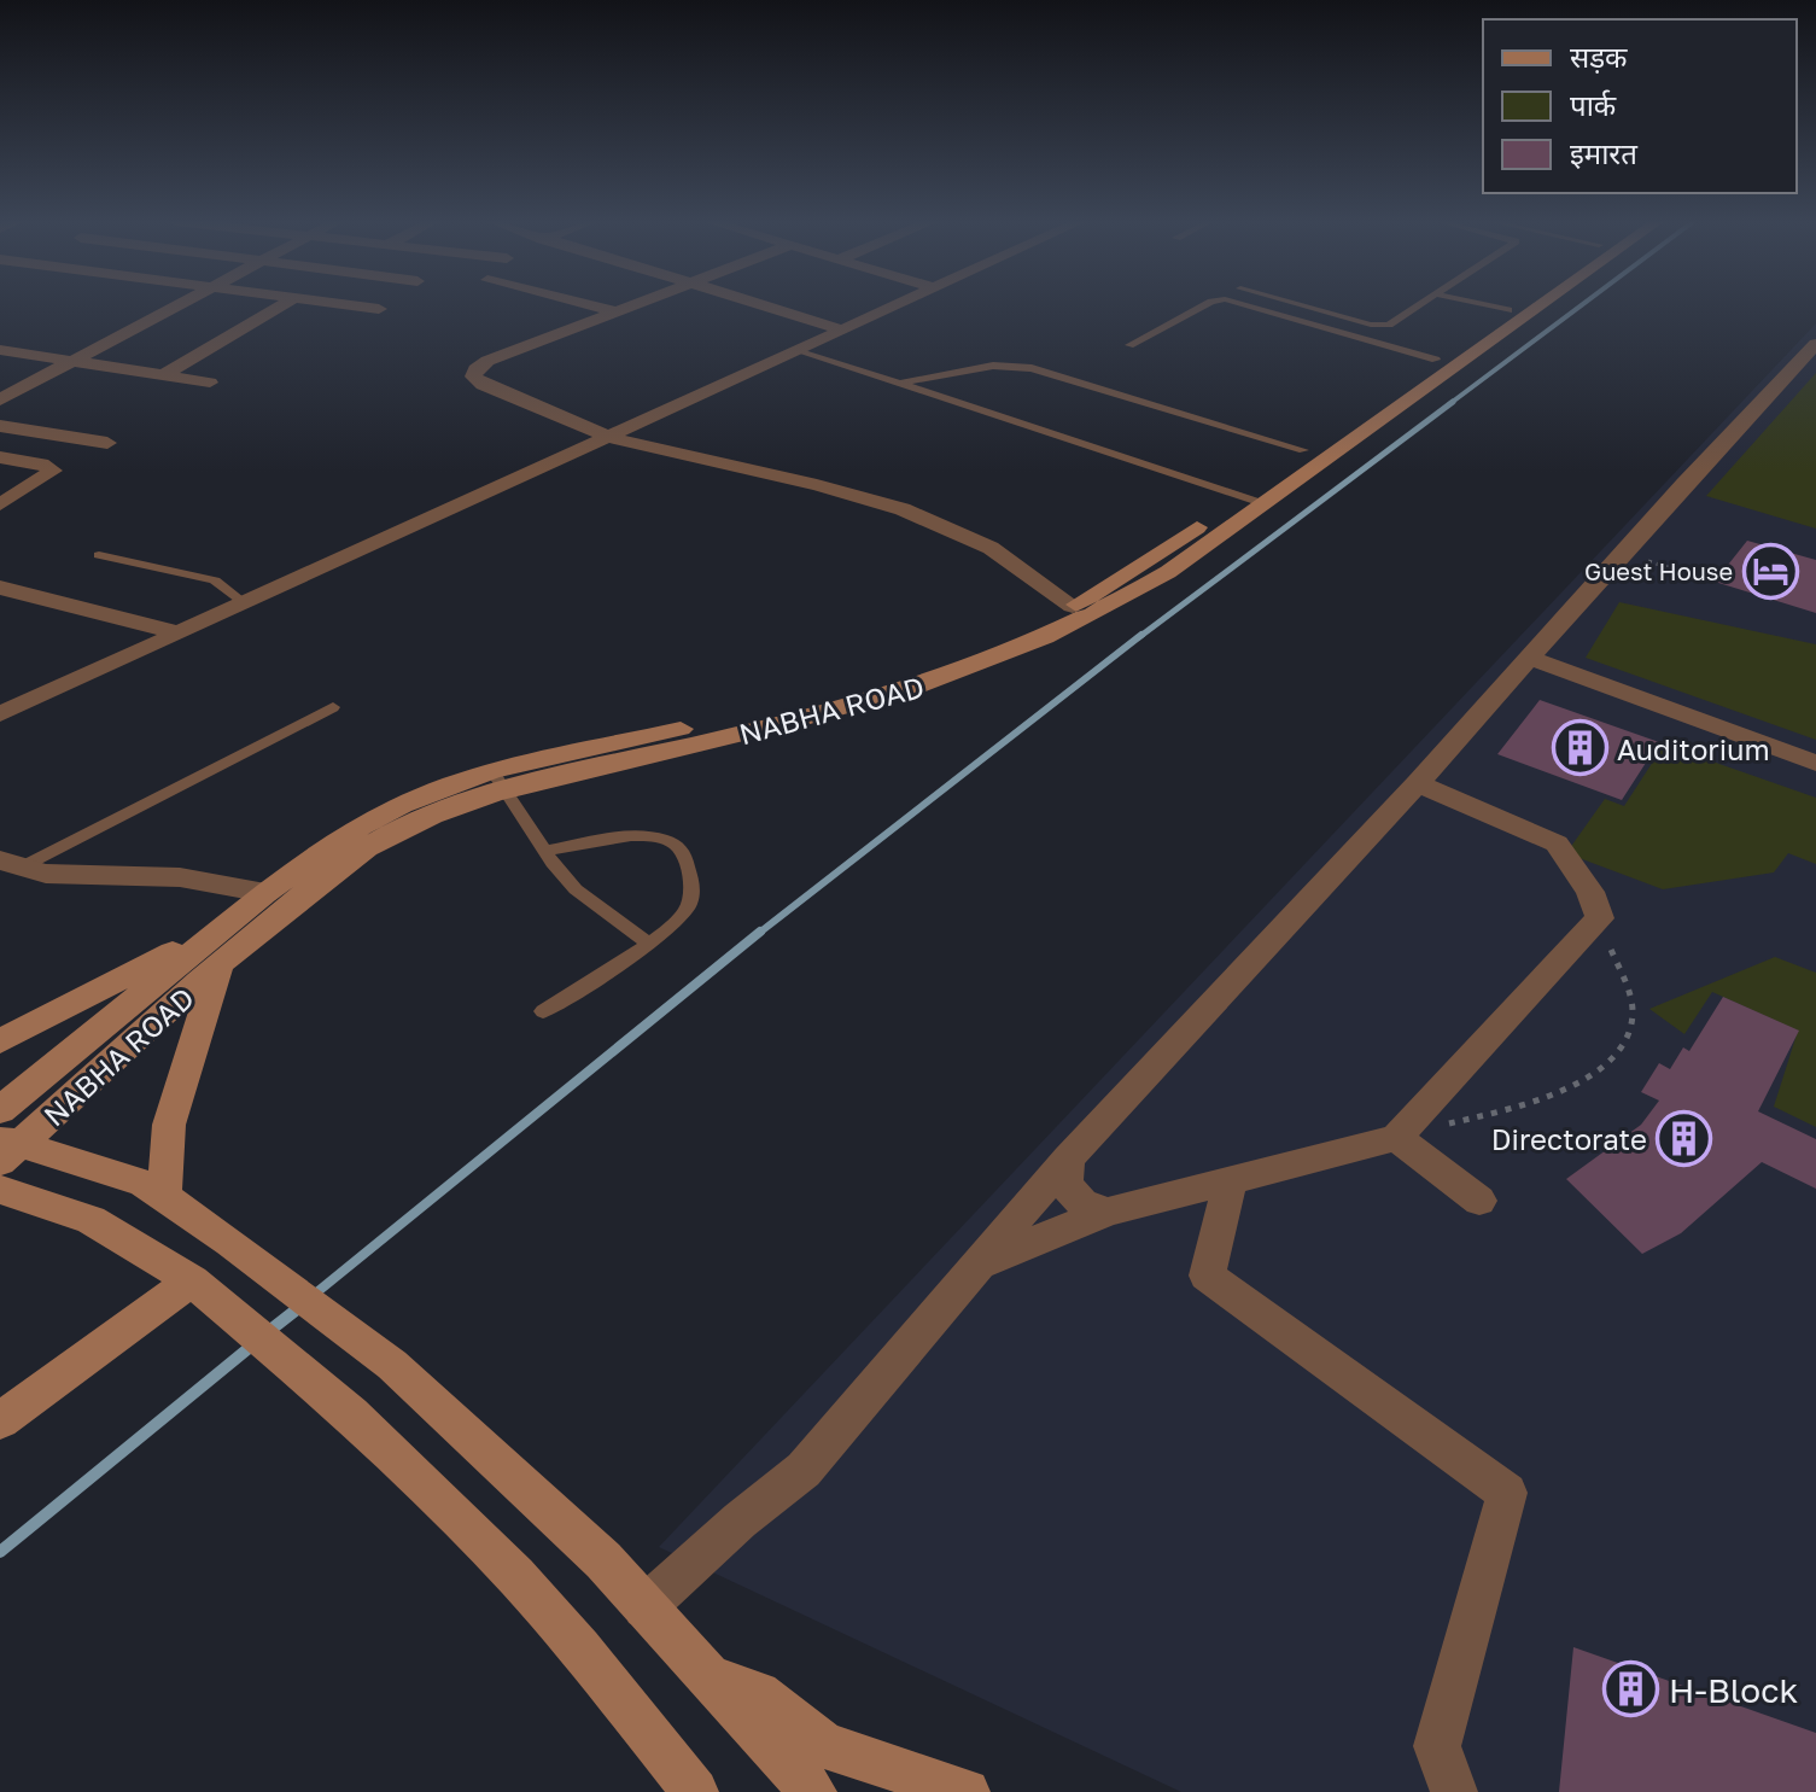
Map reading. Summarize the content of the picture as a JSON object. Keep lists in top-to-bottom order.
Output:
{
  "streets": {
    "main road": ["NABHA ROAD"]
  },
  "places": {
    "hotel": ["Guest House"],
    "building": ["Auditorium", "Directorate", "H-Block"]
  },
  "legend": ["सड़क", "पार्क", "इमारत"]
}
